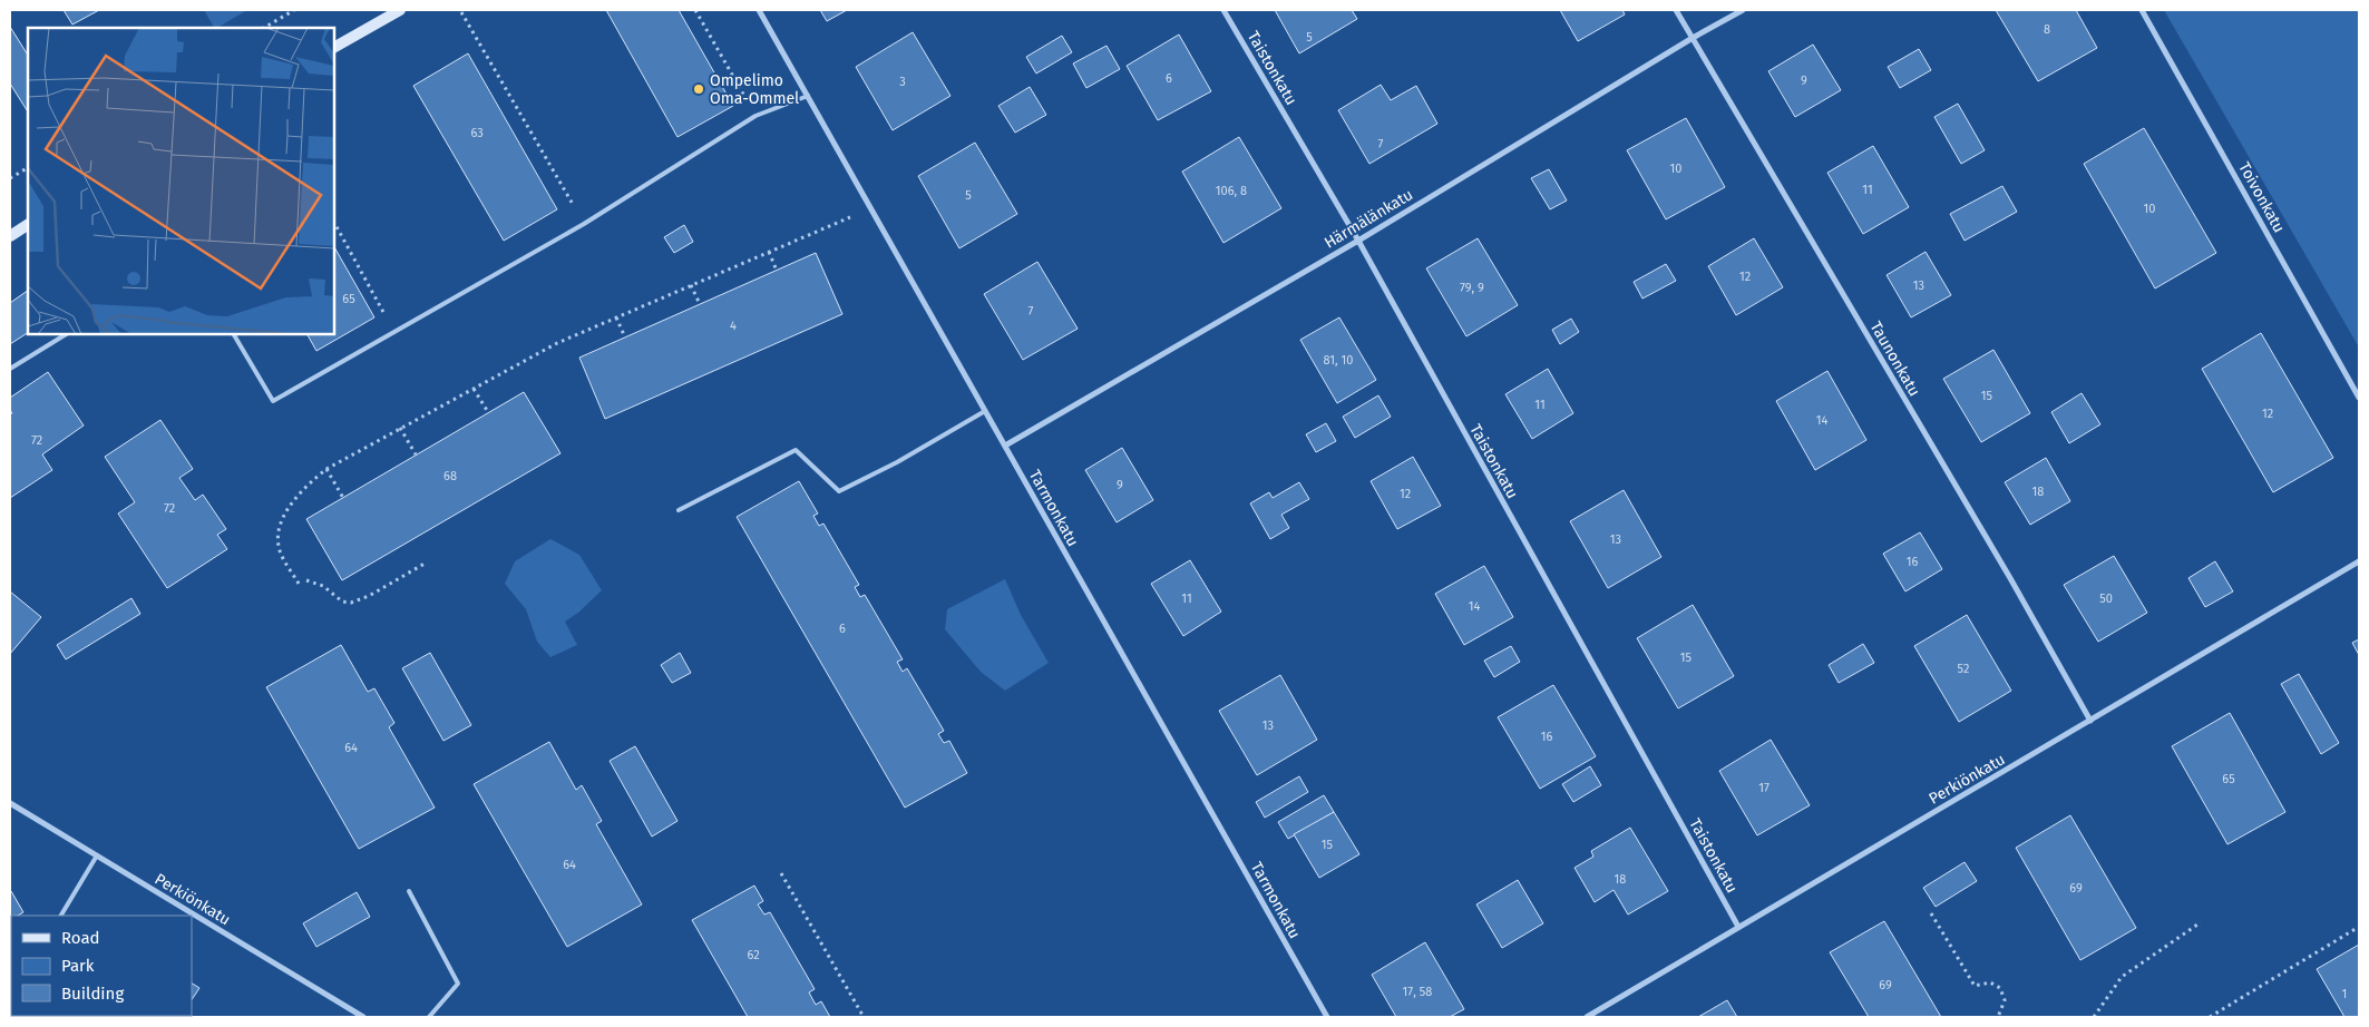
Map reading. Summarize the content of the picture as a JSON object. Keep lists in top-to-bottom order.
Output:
{
  "streets": {
    "street": [
      "Taistonkatu",
      "Toivonkatu",
      "Härmälänkatu",
      "Taunonkatu",
      "Tarmonkatu",
      "Perkiönkatu"
    ]
  },
  "crossings": [
    ["Taistonkatu", "Härmälänkatu"],
    ["Taistonkatu", "Perkiönkatu"],
    ["Härmälänkatu", "Taunonkatu"],
    ["Härmälänkatu", "Tarmonkatu"],
    ["Taunonkatu", "Perkiönkatu"]
  ],
  "places": ["Ompelimo Oma-Ommel"],
  "house_numbers": [
    "8",
    "5",
    "6",
    "9",
    "3",
    "63",
    "7",
    "10",
    "11",
    "106, 8",
    "5",
    "10",
    "12",
    "13",
    "79, 9",
    "65",
    "7",
    "4",
    "81, 10",
    "15",
    "11",
    "12",
    "14",
    "72",
    "68",
    "9",
    "18",
    "12",
    "72",
    "13",
    "16",
    "11",
    "50",
    "14",
    "6",
    "15",
    "52",
    "13",
    "16",
    "64",
    "65",
    "17",
    "15",
    "64",
    "18",
    "69",
    "62",
    "69",
    "17, 58",
    "1"
  ],
  "legend": ["Road", "Park", "Building"]
}
